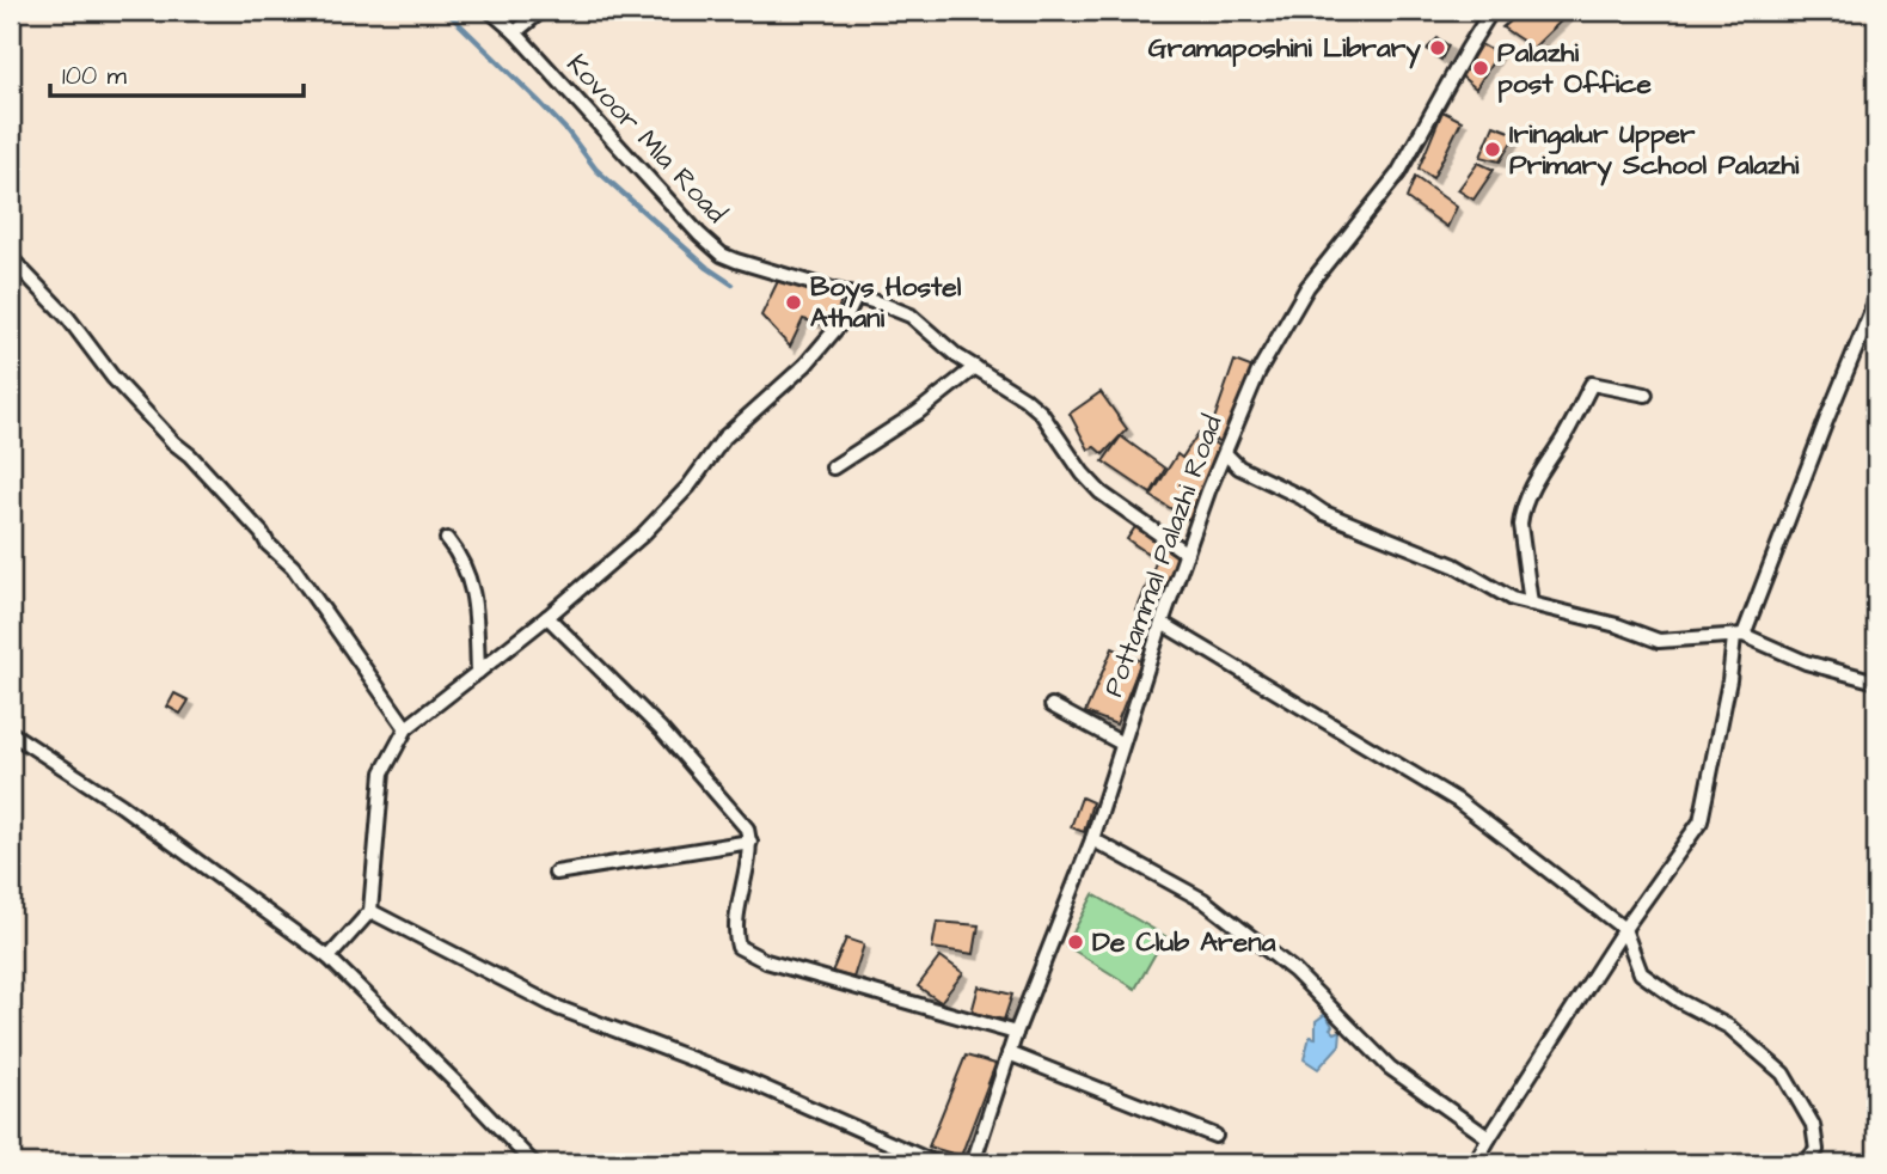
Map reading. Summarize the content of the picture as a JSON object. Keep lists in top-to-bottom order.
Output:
{
  "streets": {
    "street": ["Kovoor Mla Road", "Pottammal Palazhi Road"]
  },
  "crossings": [
    ["Kovoor Mla Road", "Pottammal Palazhi Road"]
  ],
  "places": [
    "Gramaposhini Library",
    "Palazhi post Office",
    "Iringalur Upper Primary School Palazhi",
    "Boys Hostel Athani",
    "De Club Arena"
  ],
  "scale_bar": "100 m"
}
